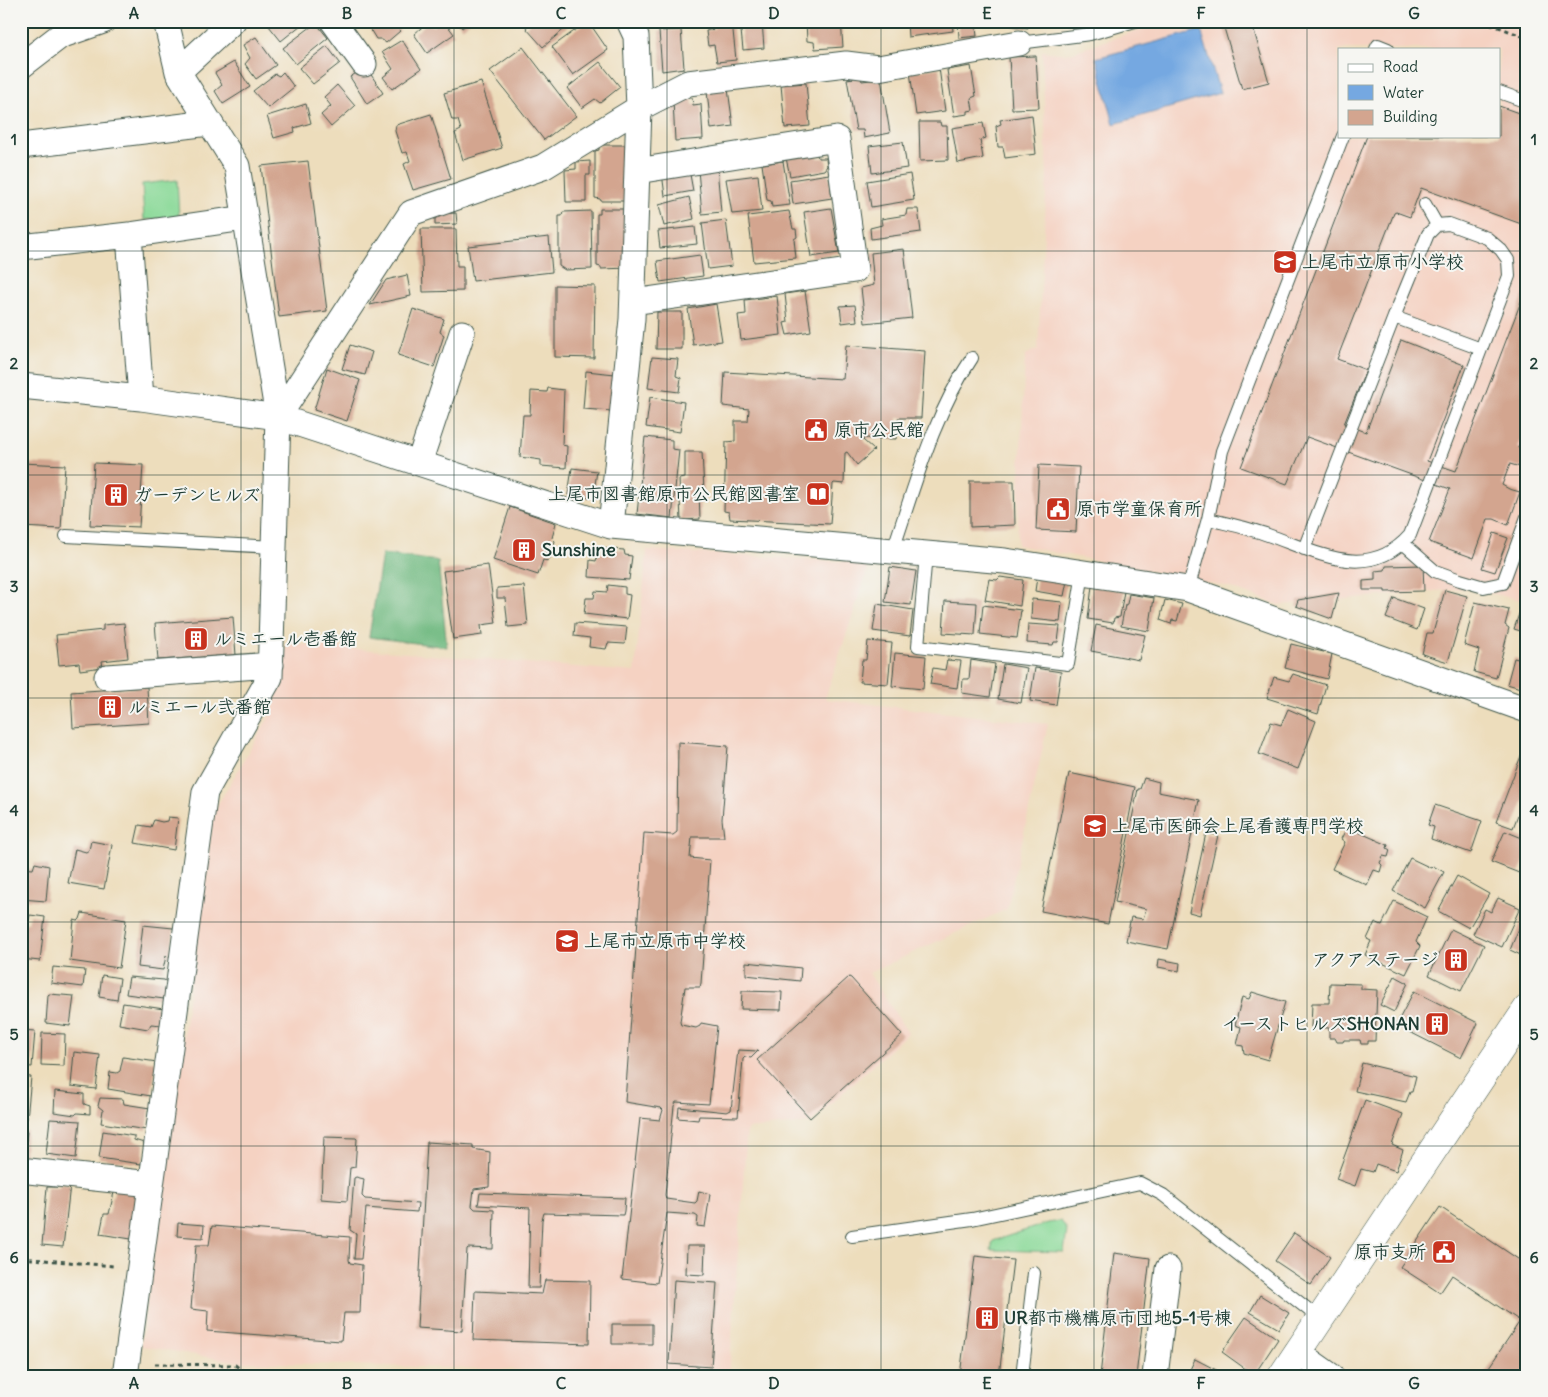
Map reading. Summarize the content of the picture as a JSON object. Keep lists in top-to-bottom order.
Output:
{
  "places": {
    "school or university": ["上尾市立原市小学校", "上尾市医師会上尾看護専門学校", "上尾市立原市中学校"],
    "public building": ["原市公民館", "原市学童保育所", "原市支所"],
    "library": ["上尾市図書館原市公民館図書室"],
    "building": [
      "ガーデンヒルズ",
      "Sunshine",
      "ルミエール壱番館",
      "ルミエール弐番館",
      "アクアステージ",
      "イーストヒルズSHONAN",
      "UR都市機構原市団地5-1号棟"
    ]
  },
  "legend": ["Road", "Water", "Building"],
  "grid": {
    "columns": [
      "A",
      "B",
      "C",
      "D",
      "E",
      "F",
      "G"
    ],
    "rows": [
      "1",
      "2",
      "3",
      "4",
      "5",
      "6"
    ]
  }
}
